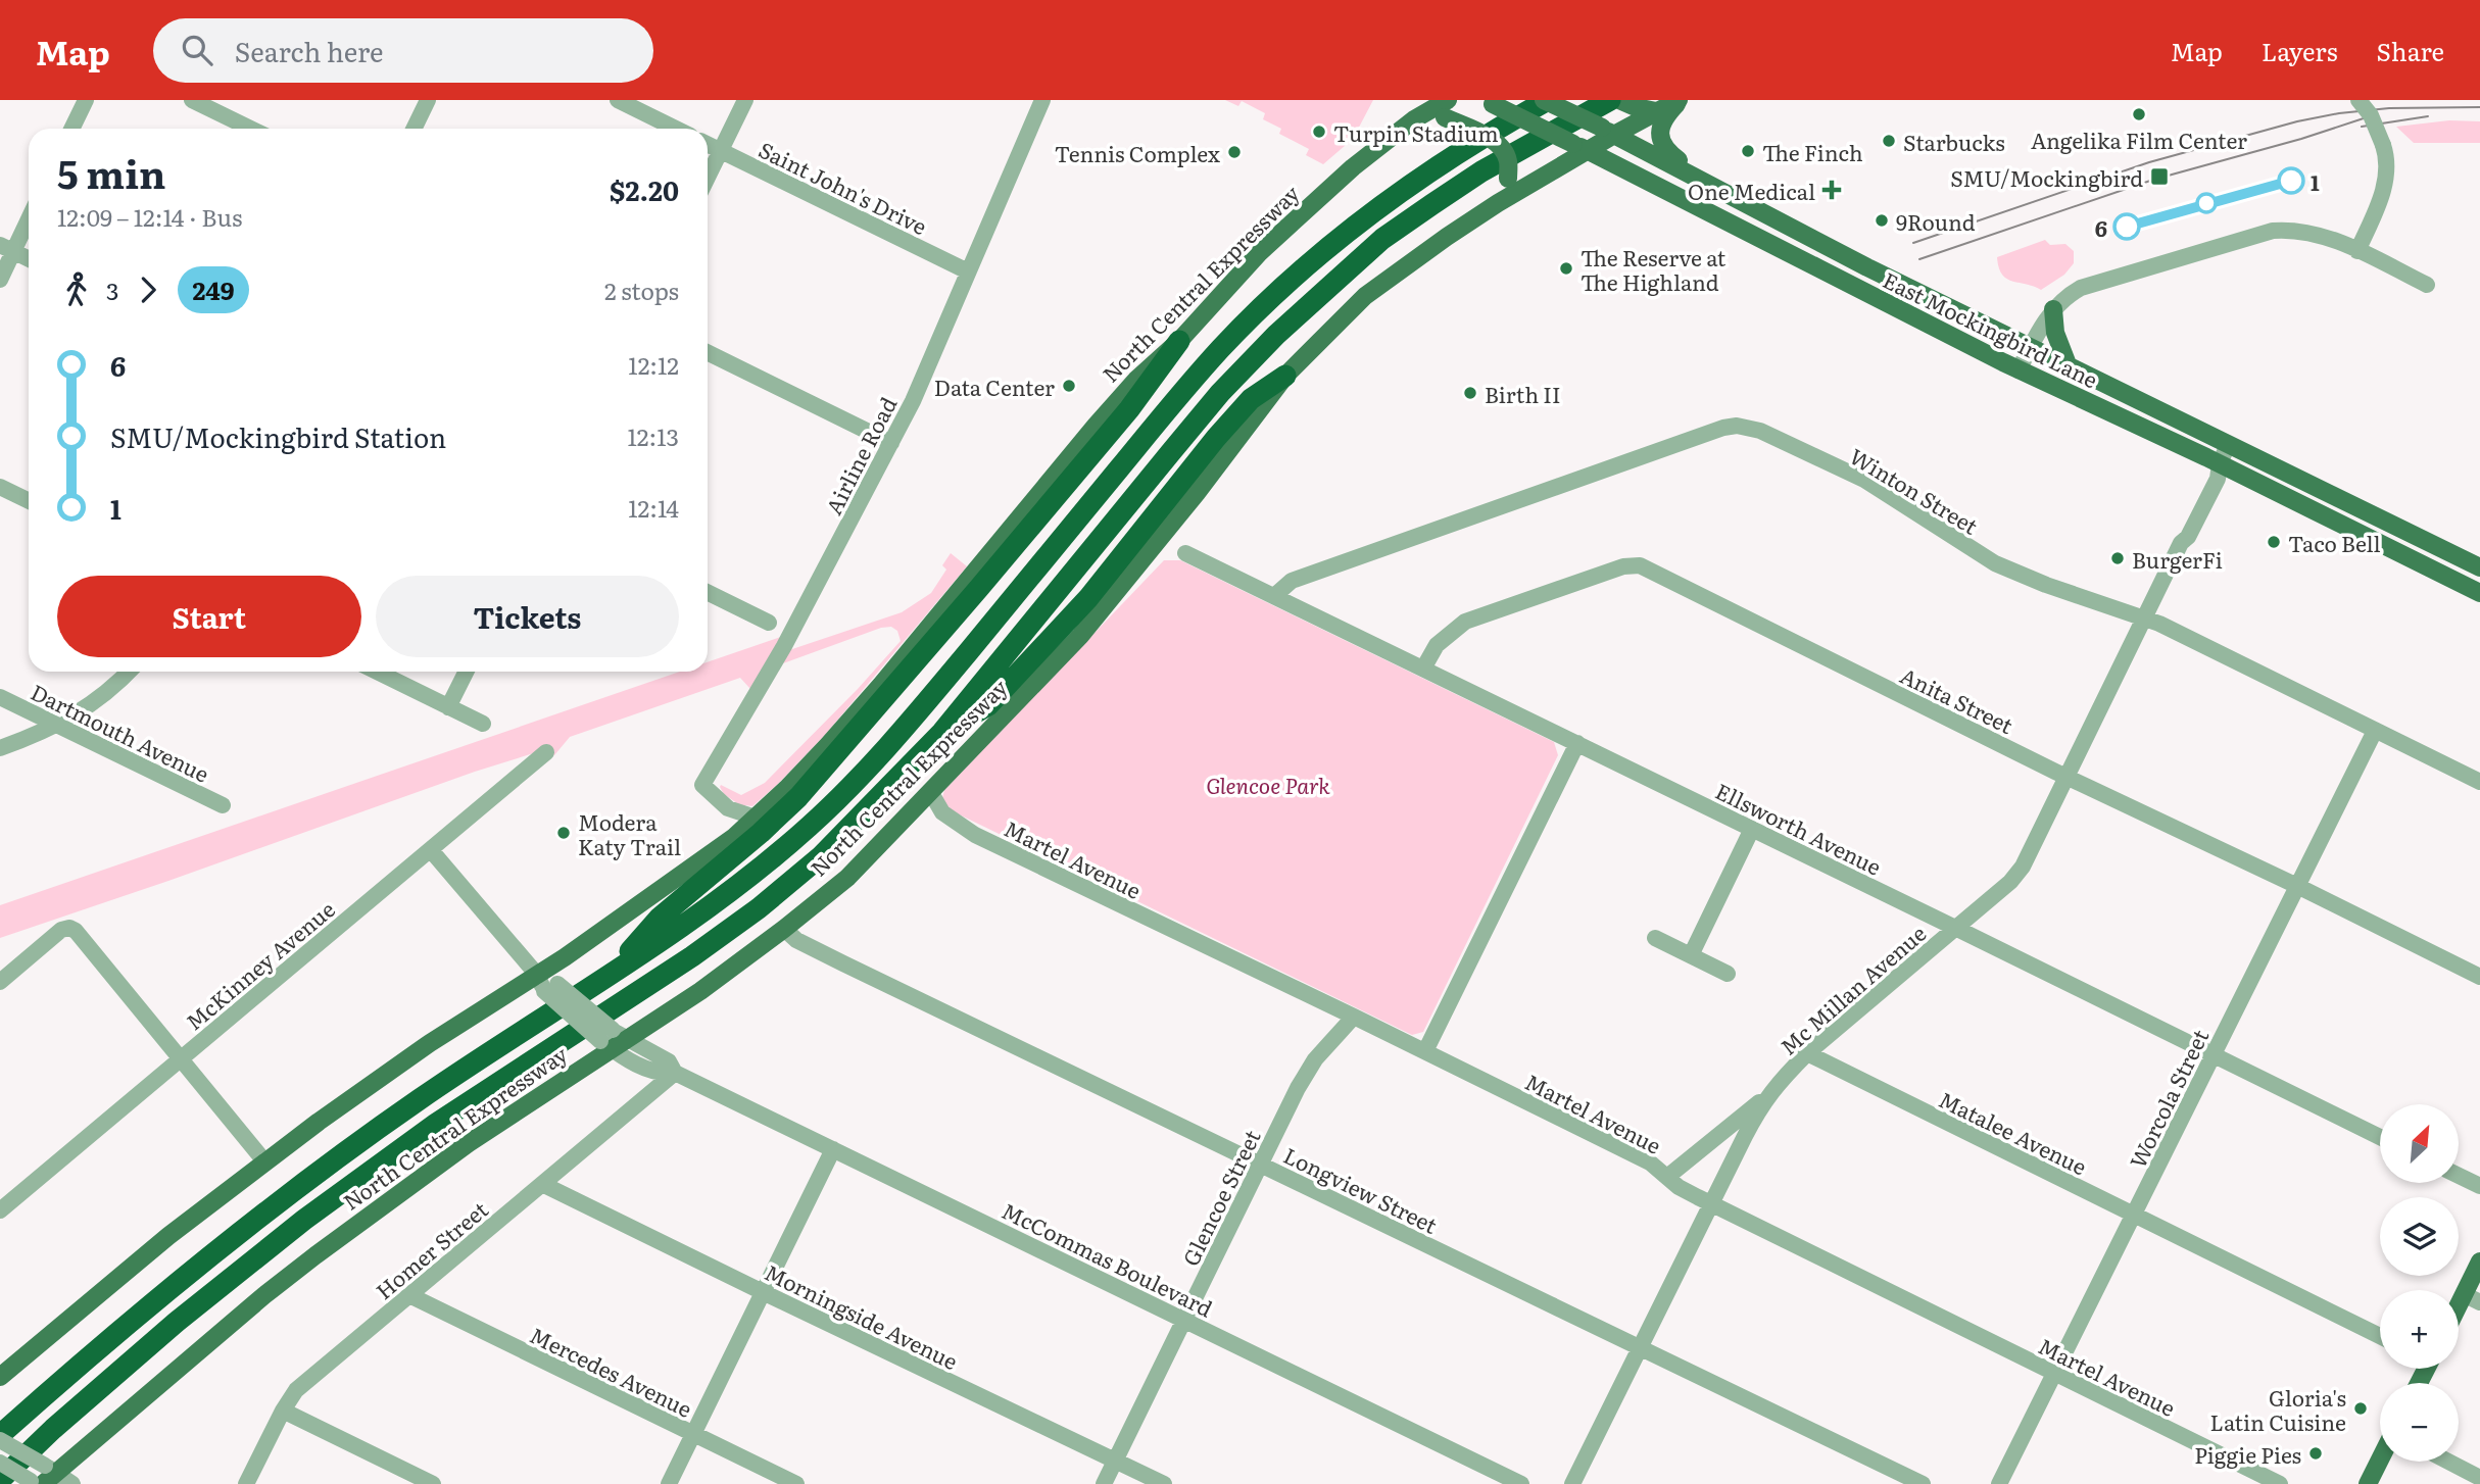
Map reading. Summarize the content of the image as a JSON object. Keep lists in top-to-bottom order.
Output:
{
  "streets": {
    "highway": ["North Central Expressway"],
    "main road": ["East Mockingbird Lane"],
    "street": [
      "Saint John's Drive",
      "Airline Road",
      "Winton Street",
      "Anita Street",
      "Dartmouth Avenue",
      "Ellsworth Avenue",
      "Martel Avenue",
      "McKinney Avenue",
      "Mc Millan Avenue",
      "Worcola Street",
      "Matalee Avenue",
      "Longview Street",
      "Glencoe Street",
      "Homer Street",
      "McCommas Boulevard",
      "Morningside Avenue",
      "Mercedes Avenue"
    ]
  },
  "crossings": [
    ["Saint John's Drive", "Airline Road"],
    ["North Central Expressway", "East Mockingbird Lane"],
    ["North Central Expressway", "Airline Road"],
    ["North Central Expressway", "Martel Avenue"],
    ["North Central Expressway", "Longview Street"],
    ["North Central Expressway", "McCommas Boulevard"],
    ["East Mockingbird Lane", "Mc Millan Avenue"],
    ["Winton Street", "Ellsworth Avenue"],
    ["Winton Street", "Mc Millan Avenue"],
    ["Winton Street", "Worcola Street"],
    ["Anita Street", "Ellsworth Avenue"],
    ["Anita Street", "Mc Millan Avenue"],
    ["Anita Street", "Worcola Street"],
    ["Ellsworth Avenue", "Mc Millan Avenue"],
    ["Ellsworth Avenue", "Worcola Street"],
    ["Martel Avenue", "Mc Millan Avenue"],
    ["Martel Avenue", "Worcola Street"],
    ["Martel Avenue", "Glencoe Street"],
    ["McKinney Avenue", "McCommas Boulevard"],
    ["Mc Millan Avenue", "Matalee Avenue"],
    ["Mc Millan Avenue", "Longview Street"],
    ["Worcola Street", "Matalee Avenue"],
    ["Longview Street", "Glencoe Street"],
    ["Glencoe Street", "McCommas Boulevard"],
    ["Glencoe Street", "Morningside Avenue"],
    ["Homer Street", "McCommas Boulevard"],
    ["Homer Street", "Morningside Avenue"],
    ["Homer Street", "Mercedes Avenue"]
  ],
  "parks": ["Glencoe Park"],
  "places": {
    "other": [
      "Angelika Film Center",
      "Turpin Stadium",
      "Starbucks",
      "The Finch",
      "Tennis Complex",
      "1",
      "9Round",
      "6",
      "The Reserve at The Highland",
      "Data Center",
      "Birth II",
      "Taco Bell",
      "BurgerFi",
      "Modera Katy Trail",
      "Gloria's Latin Cuisine",
      "Piggie Pies"
    ],
    "transit": ["SMU/Mockingbird"],
    "health": ["One Medical"]
  },
  "lines": ["bus line 249"],
  "north": "top right",
  "page": {
    "header": "Map",
    "search": "Search here",
    "nav": ["Map", "Layers", "Share"],
    "heading": ["5 min", "12:09 – 12:14 · Bus", "$2.20"],
    "legs": ["3", "249", "2 stops"],
    "list": [
      {
        "name": "6",
        "value": "12:12"
      },
      {
        "name": "SMU/Mockingbird Station",
        "value": "12:13"
      },
      {
        "name": "1",
        "value": "12:14"
      }
    ],
    "buttons": ["Start", "Tickets"],
    "map_buttons": ["+", "−"]
  }
}
